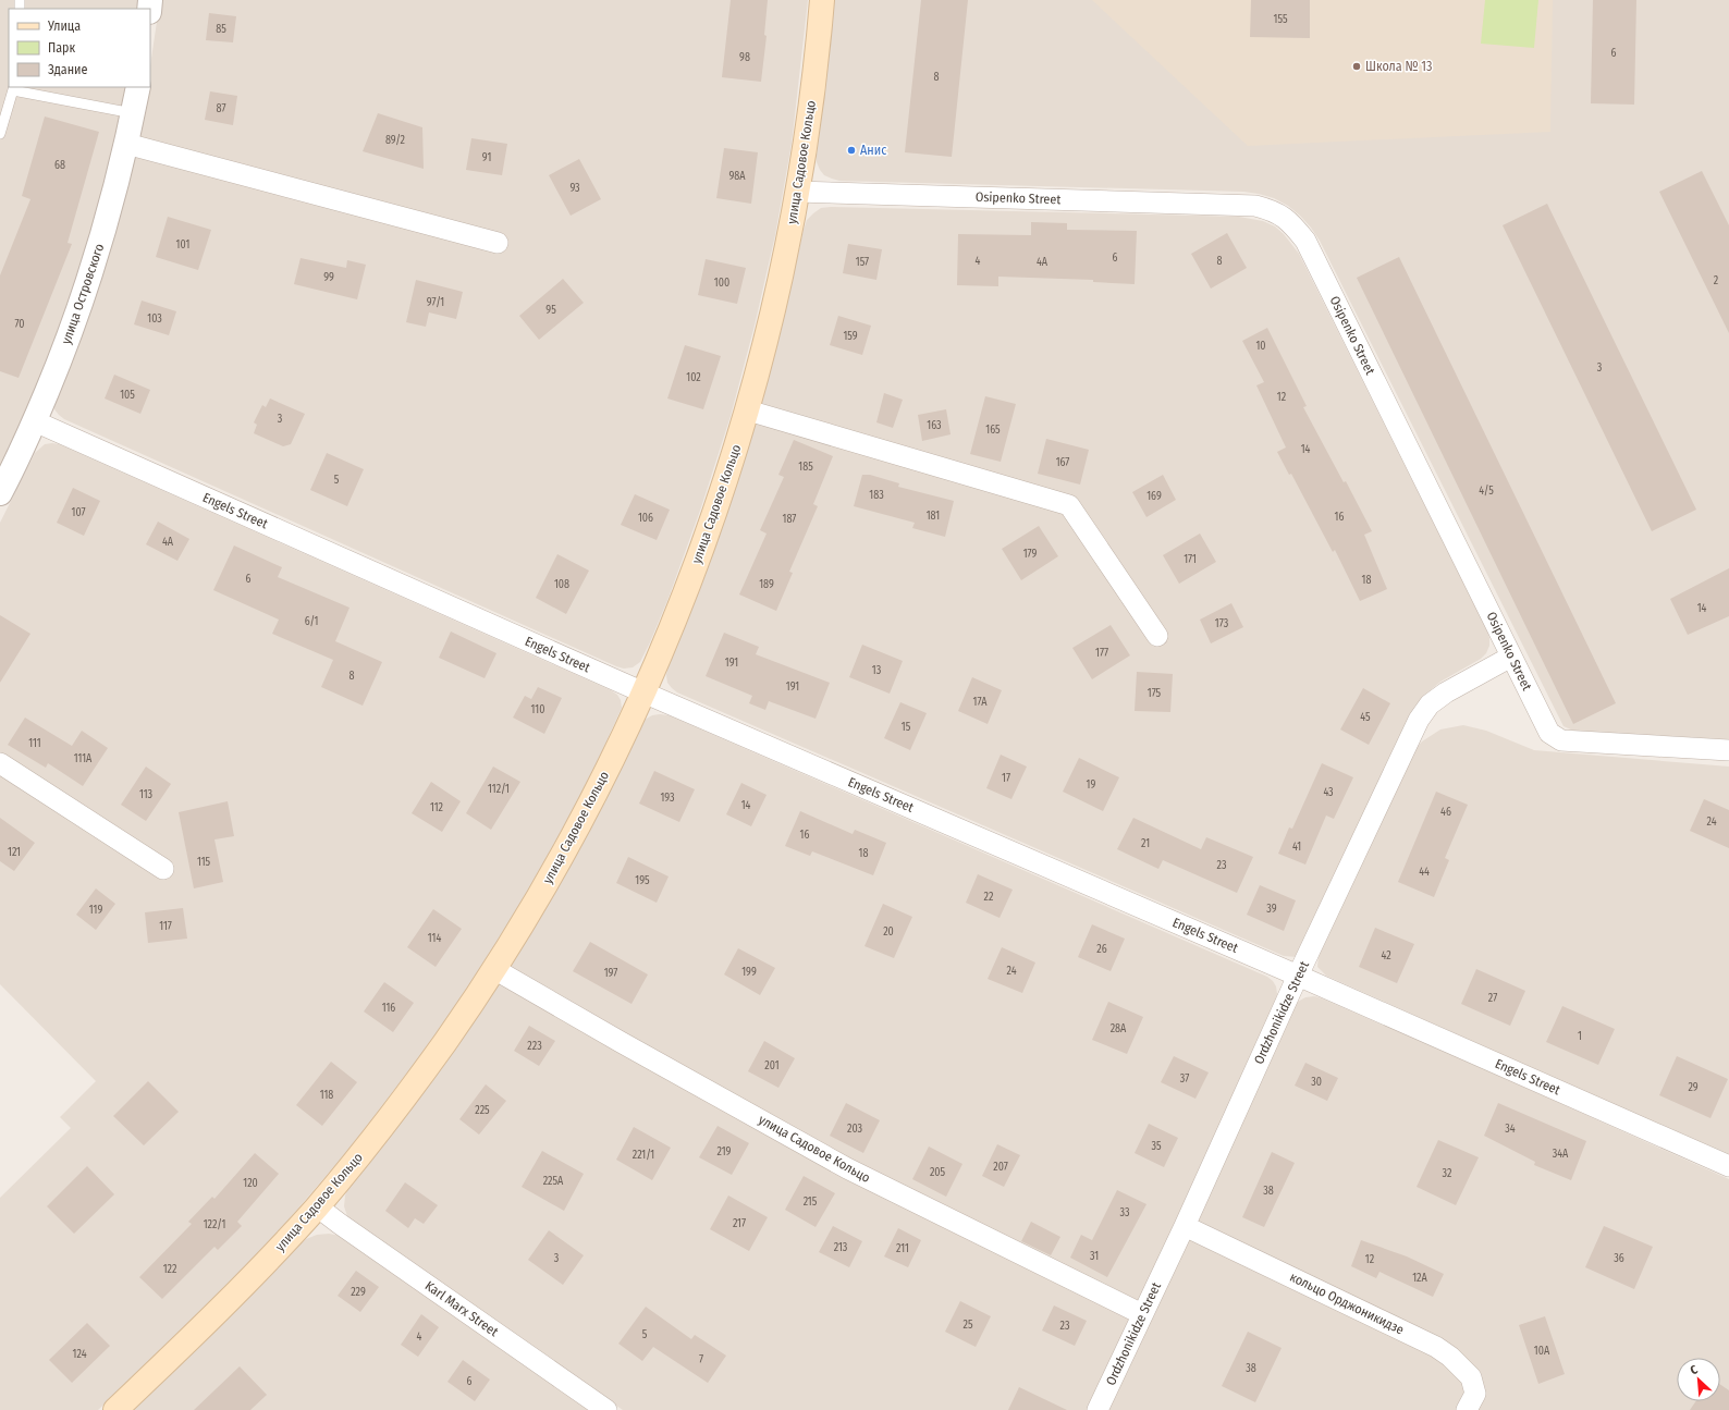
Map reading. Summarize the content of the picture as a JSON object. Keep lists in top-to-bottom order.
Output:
{
  "streets": {
    "main road": ["улица Садовое Кольцо"],
    "street": [
      "Osipenko Street",
      "улица Островского",
      "Engels Street",
      "Ordzhonikidze Street",
      "кольцо Орджоникидзе",
      "Karl Marx Street"
    ]
  },
  "crossings": [
    ["улица Садовое Кольцо", "Osipenko Street"],
    ["улица Садовое Кольцо", "Engels Street"],
    ["улица Садовое Кольцо", "Ordzhonikidze Street"],
    ["улица Садовое Кольцо", "Karl Marx Street"],
    ["Osipenko Street", "Ordzhonikidze Street"],
    ["улица Островского", "Engels Street"],
    ["Engels Street", "Ordzhonikidze Street"],
    ["Ordzhonikidze Street", "кольцо Орджоникидзе"]
  ],
  "places": ["Школа № 13", "Анис"],
  "house_numbers": [
    "155",
    "85",
    "6",
    "98",
    "8",
    "87",
    "89/2",
    "91",
    "68",
    "98А",
    "93",
    "101",
    "6",
    "4",
    "8",
    "157",
    "4А",
    "99",
    "2",
    "100",
    "97/1",
    "95",
    "103",
    "70",
    "159",
    "10",
    "3",
    "102",
    "105",
    "12",
    "3",
    "163",
    "165",
    "14",
    "167",
    "185",
    "5",
    "4/5",
    "183",
    "169",
    "107",
    "181",
    "16",
    "106",
    "187",
    "4А",
    "179",
    "171",
    "6",
    "18",
    "108",
    "189",
    "14",
    "6/1",
    "173",
    "177",
    "191",
    "13",
    "8",
    "191",
    "175",
    "17А",
    "110",
    "45",
    "15",
    "111",
    "111А",
    "17",
    "19",
    "112/1",
    "43",
    "113",
    "193",
    "14",
    "112",
    "46",
    "24",
    "16",
    "21",
    "41",
    "121",
    "18",
    "115",
    "23",
    "44",
    "195",
    "22",
    "39",
    "119",
    "117",
    "20",
    "114",
    "26",
    "42",
    "24",
    "199",
    "197",
    "27",
    "116",
    "28А",
    "1",
    "223",
    "201",
    "37",
    "30",
    "29",
    "118",
    "225",
    "203",
    "34",
    "35",
    "219",
    "34А",
    "221/1",
    "207",
    "205",
    "32",
    "225А",
    "120",
    "38",
    "215",
    "33",
    "217",
    "122/1",
    "213",
    "211",
    "31",
    "3",
    "36",
    "12",
    "122",
    "12А",
    "229",
    "25",
    "23",
    "5",
    "4",
    "10А",
    "124",
    "7",
    "38",
    "6"
  ],
  "legend": ["Улица", "Парк", "Здание"],
  "north": "top left"
}
